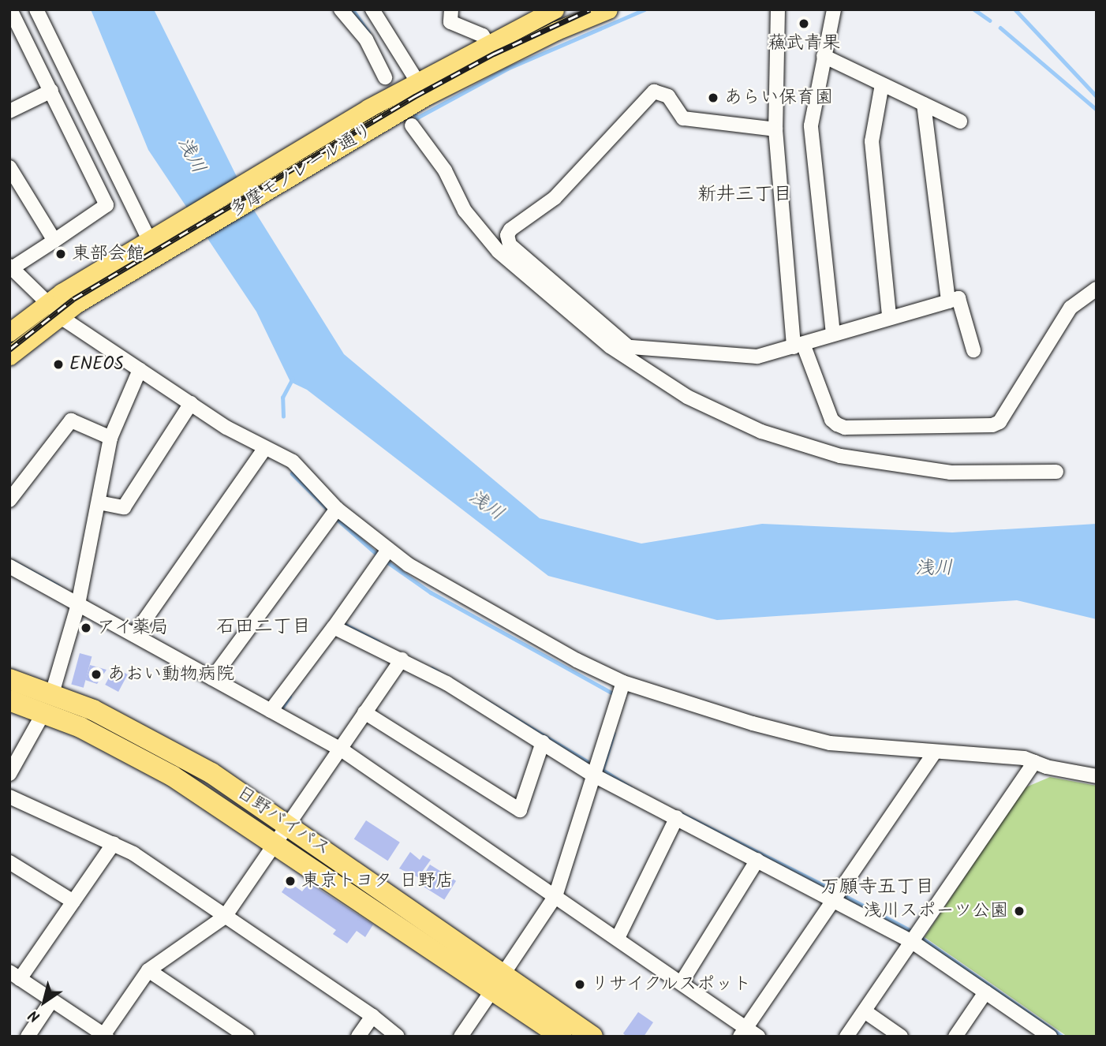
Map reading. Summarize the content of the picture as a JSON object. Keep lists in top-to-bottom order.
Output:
{
  "streets": {
    "highway": ["日野バイパス"],
    "main road": ["多摩モノレール通り"]
  },
  "districts": ["新井三丁目", "石田二丁目", "万願寺五丁目"],
  "water": ["浅川"],
  "places": [
    "蘓武青果",
    "あらい保育園",
    "東部会館",
    "ENEOS",
    "アイ薬局",
    "あおい動物病院",
    "東京トヨタ 日野店",
    "浅川スポーツ公園",
    "リサイクルスポット"
  ],
  "north": "bottom left"
}
